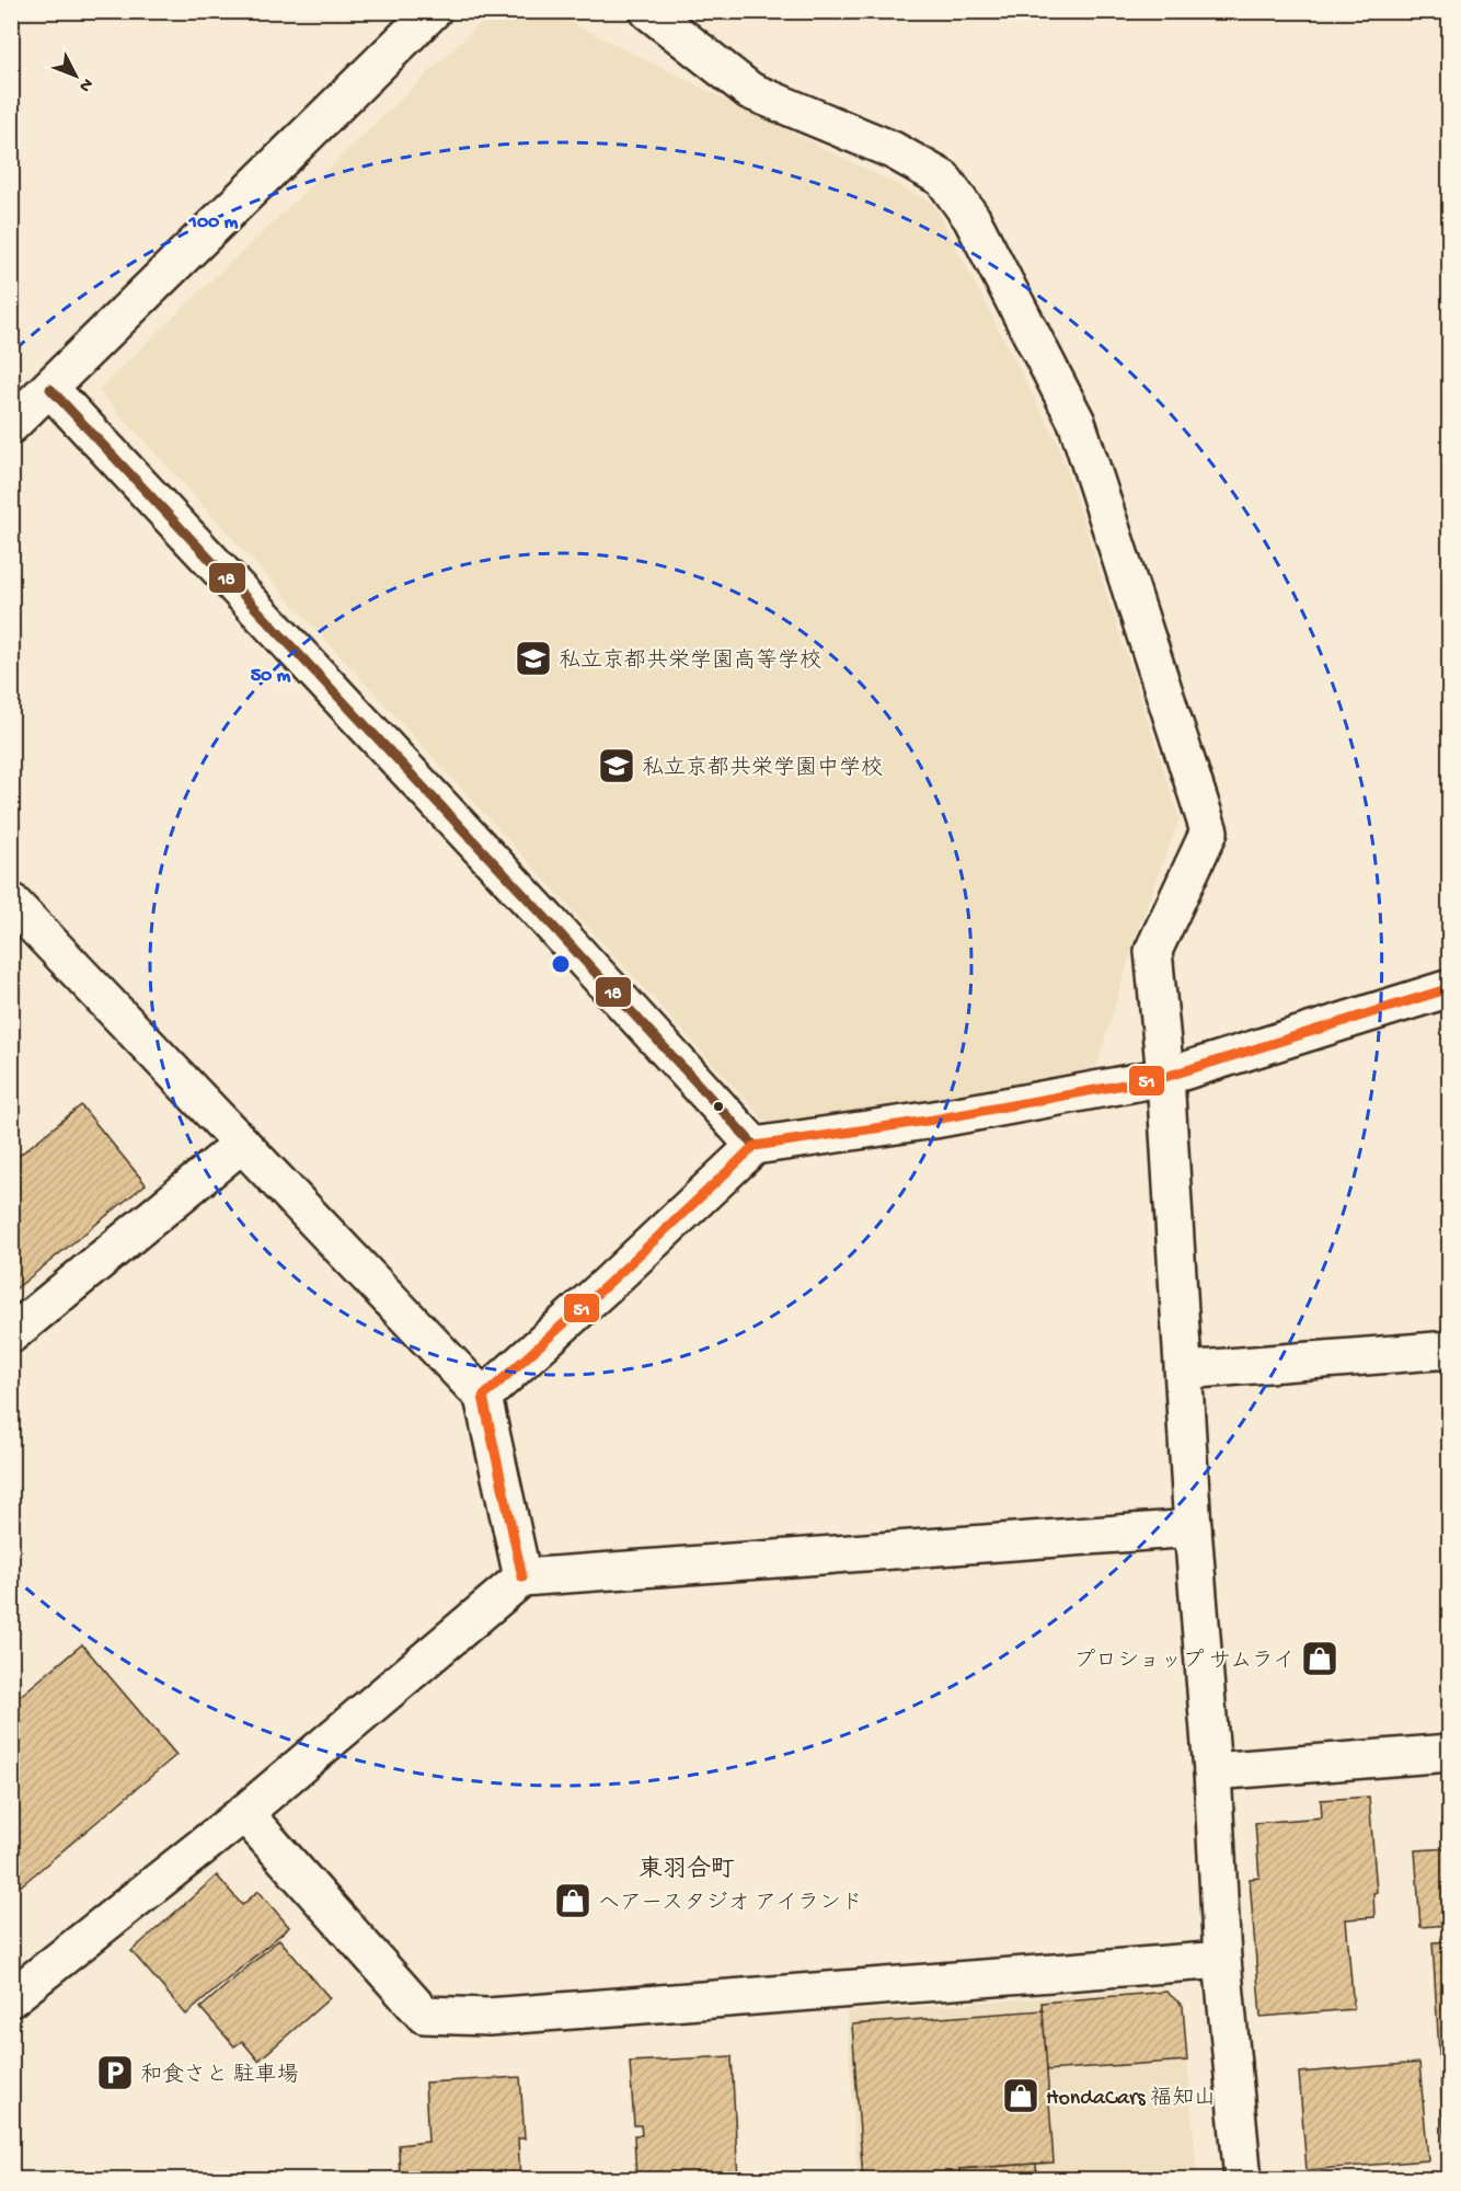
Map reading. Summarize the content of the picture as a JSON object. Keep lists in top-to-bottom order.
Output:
{
  "districts": ["東羽合町"],
  "places": {
    "school or university": ["私立京都共栄学園高等学校", "私立京都共栄学園中学校"],
    "shop": ["プロショップ サムライ", "ヘアースタジオ アイランド", "HondaCars 福知山"],
    "parking": ["和食さと 駐車場"]
  },
  "lines": ["transit line 18", "transit line 51"],
  "north": "bottom right",
  "rings": ["100 m", "50 m"]
}
